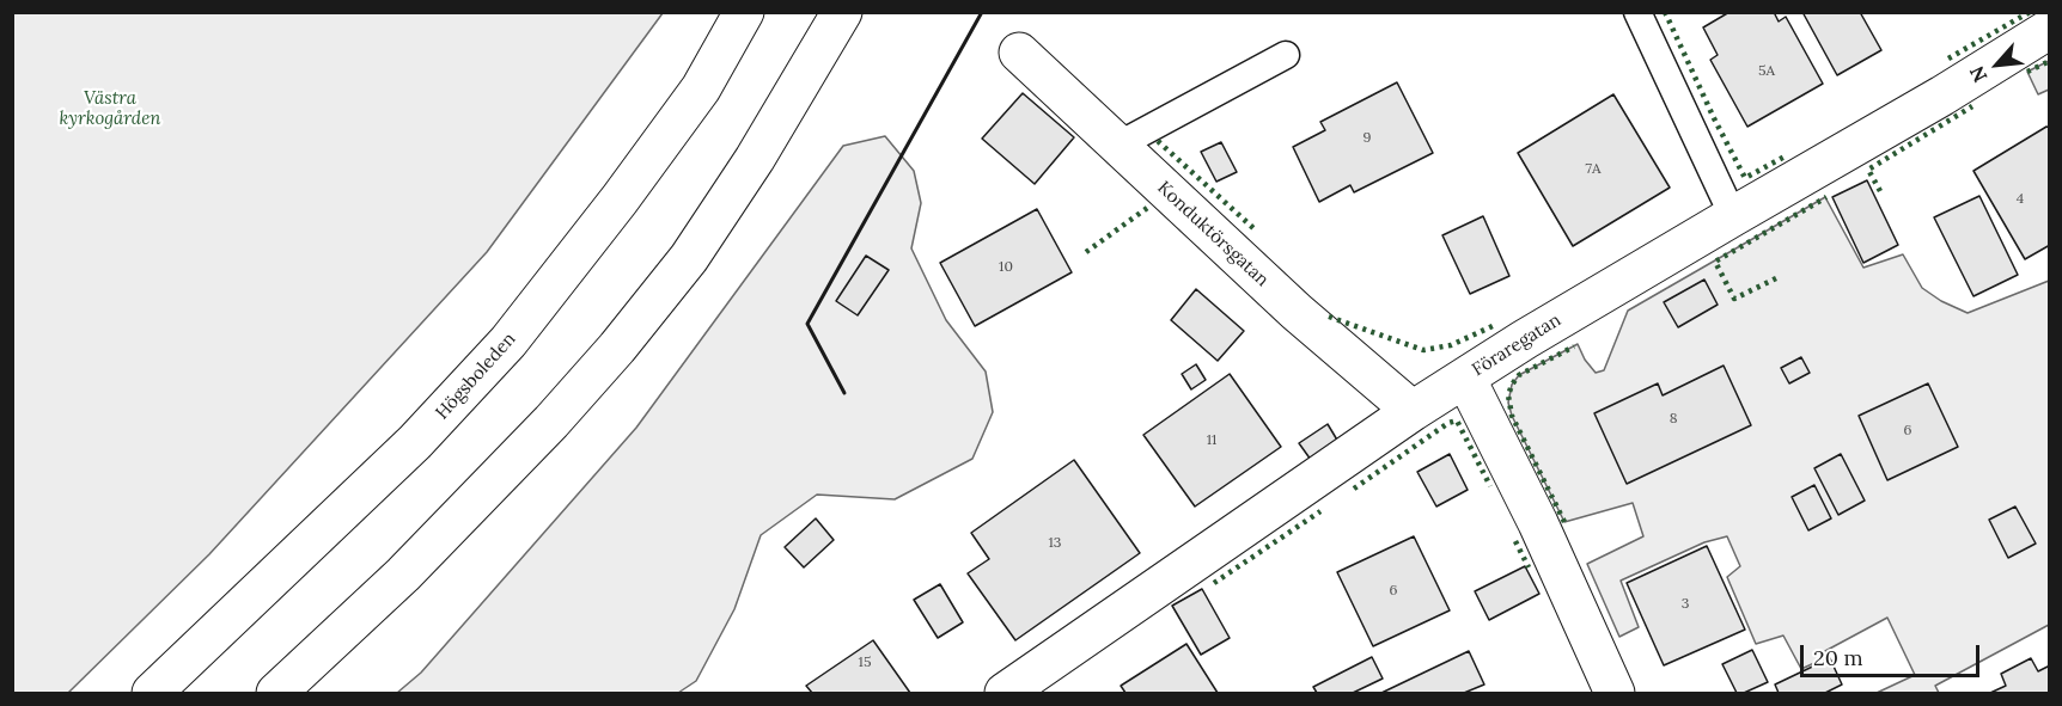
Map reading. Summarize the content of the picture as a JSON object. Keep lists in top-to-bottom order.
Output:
{
  "streets": {
    "street": ["Konduktörsgatan", "Föraregatan", "Högsboleden"]
  },
  "crossings": [
    ["Konduktörsgatan", "Föraregatan"]
  ],
  "parks": ["Västra kyrkogården"],
  "house_numbers": [
    "5A",
    "9",
    "7A",
    "4",
    "10",
    "8",
    "6",
    "11",
    "13",
    "6",
    "3",
    "15"
  ],
  "scale_bar": "20 m",
  "north": "bottom left"
}
